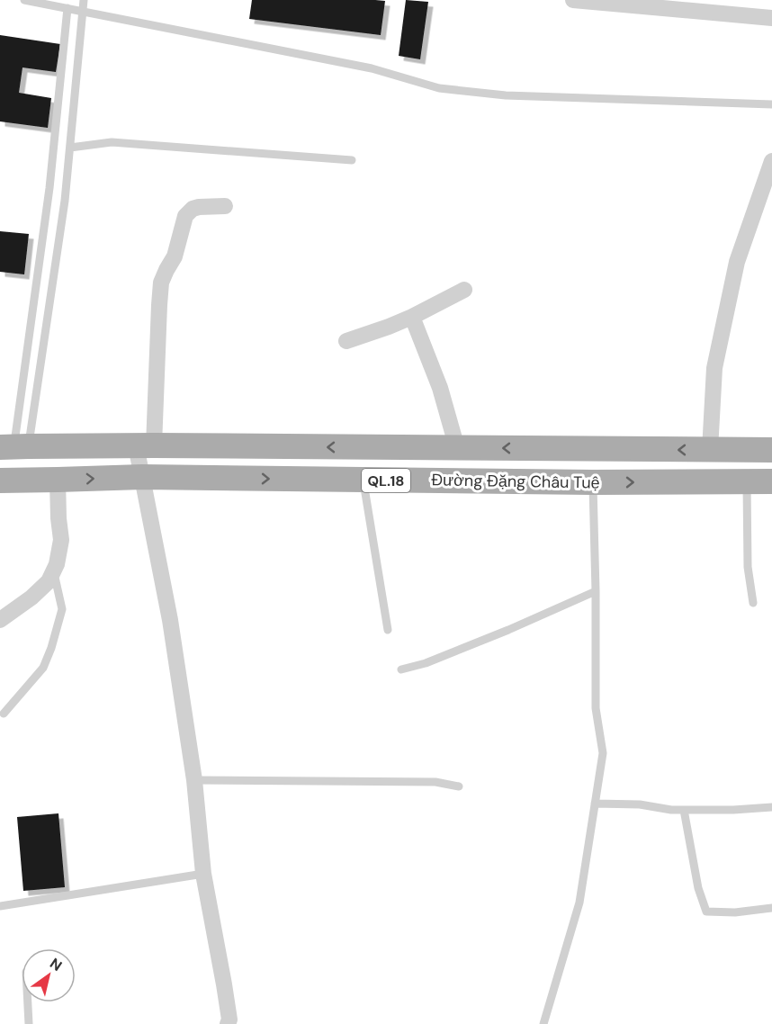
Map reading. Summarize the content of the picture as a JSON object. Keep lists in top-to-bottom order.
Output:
{
  "streets": {
    "main road": ["QL.18", "Đường Đặng Châu Tuệ"]
  },
  "north": "top right"
}
